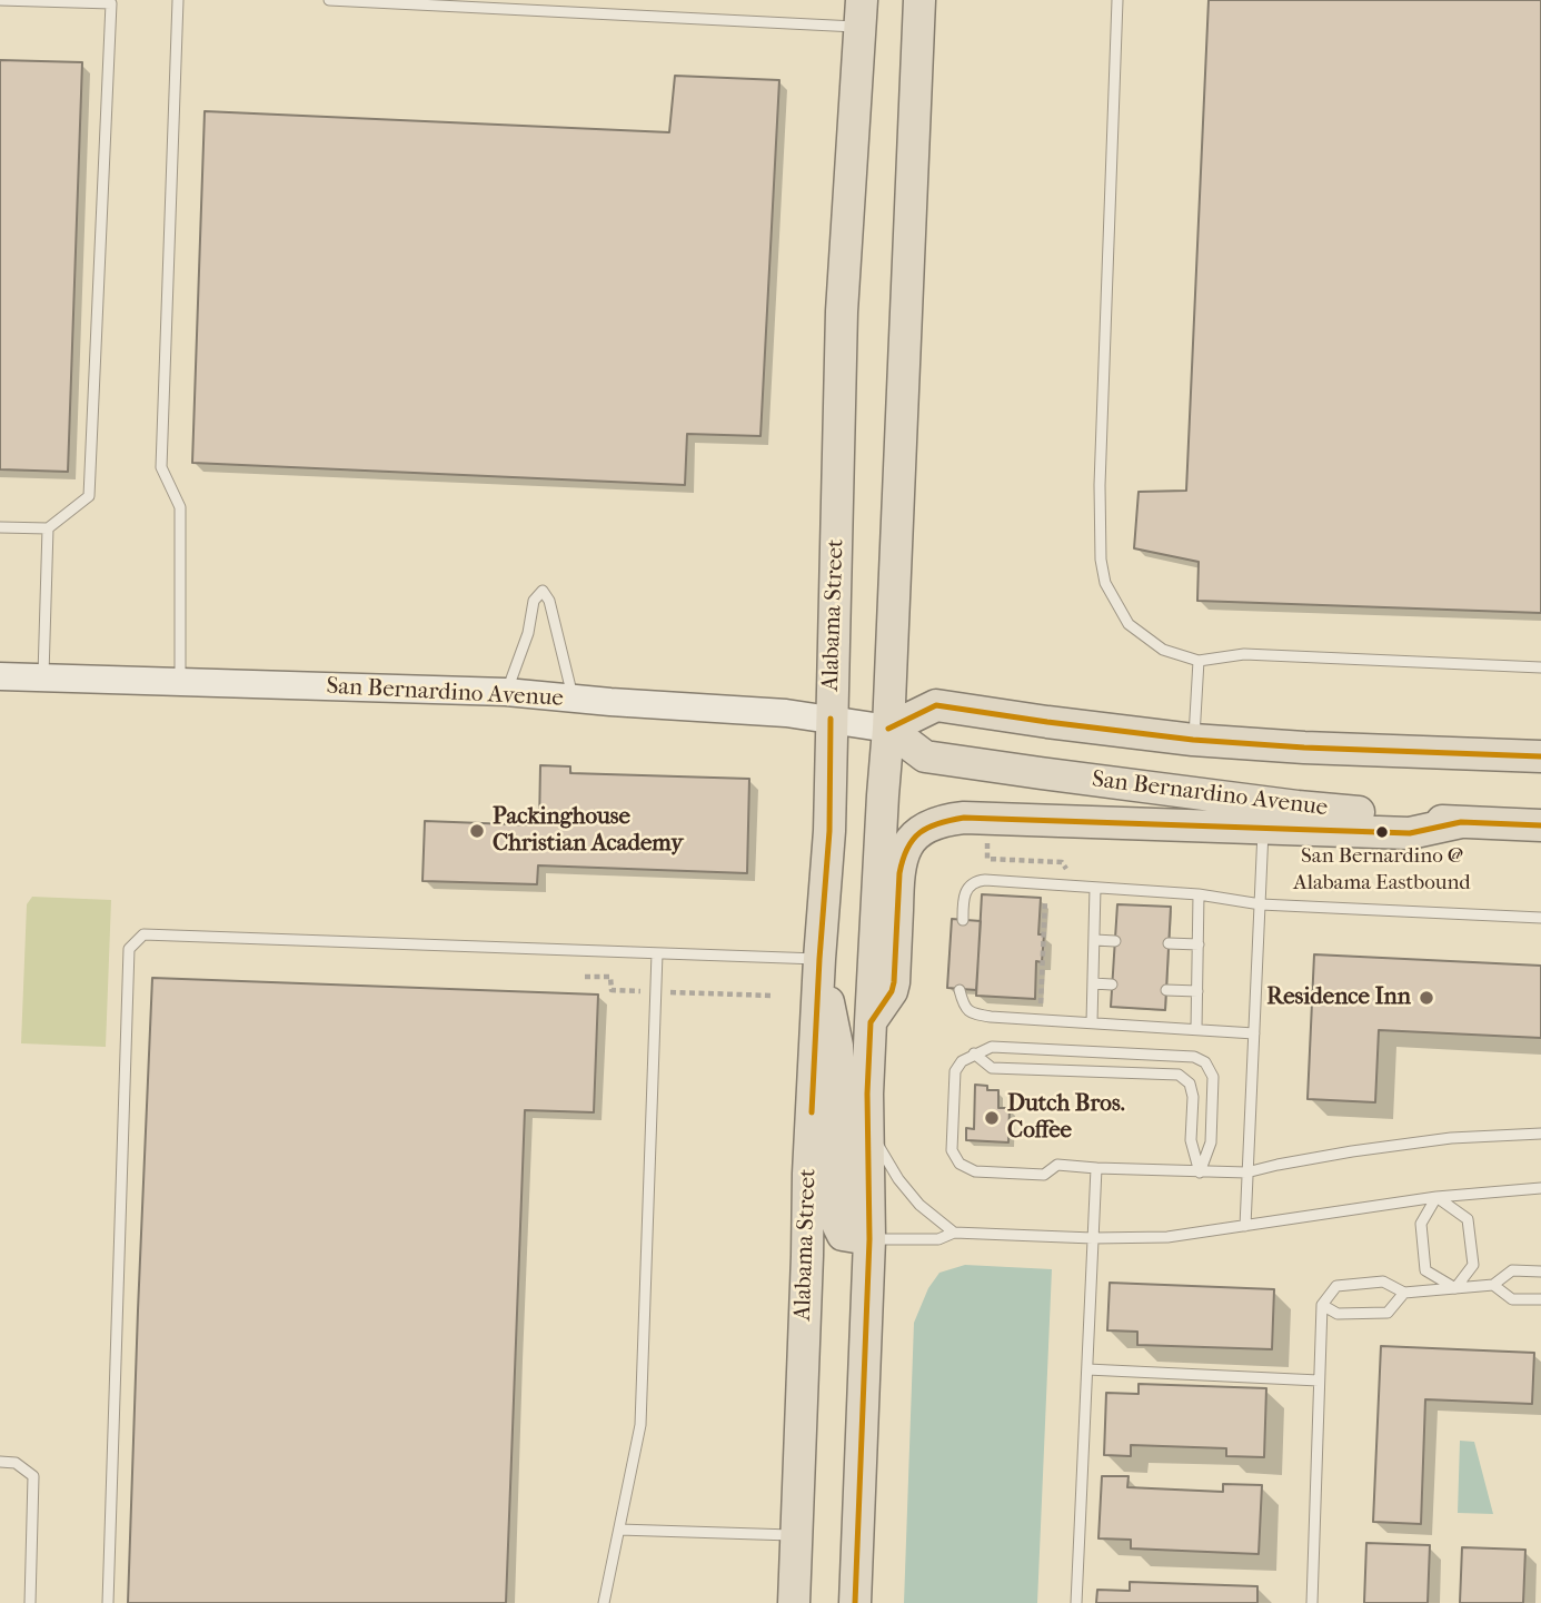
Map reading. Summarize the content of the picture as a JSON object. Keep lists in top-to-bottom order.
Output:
{
  "streets": {
    "main road": ["Alabama Street", "San Bernardino Avenue"]
  },
  "crossings": [
    ["Alabama Street", "San Bernardino Avenue"]
  ],
  "places": [
    "Packinghouse Christian Academy",
    "San Bernardino @ Alabama Eastbound",
    "Residence Inn",
    "Dutch Bros. Coffee"
  ]
}
